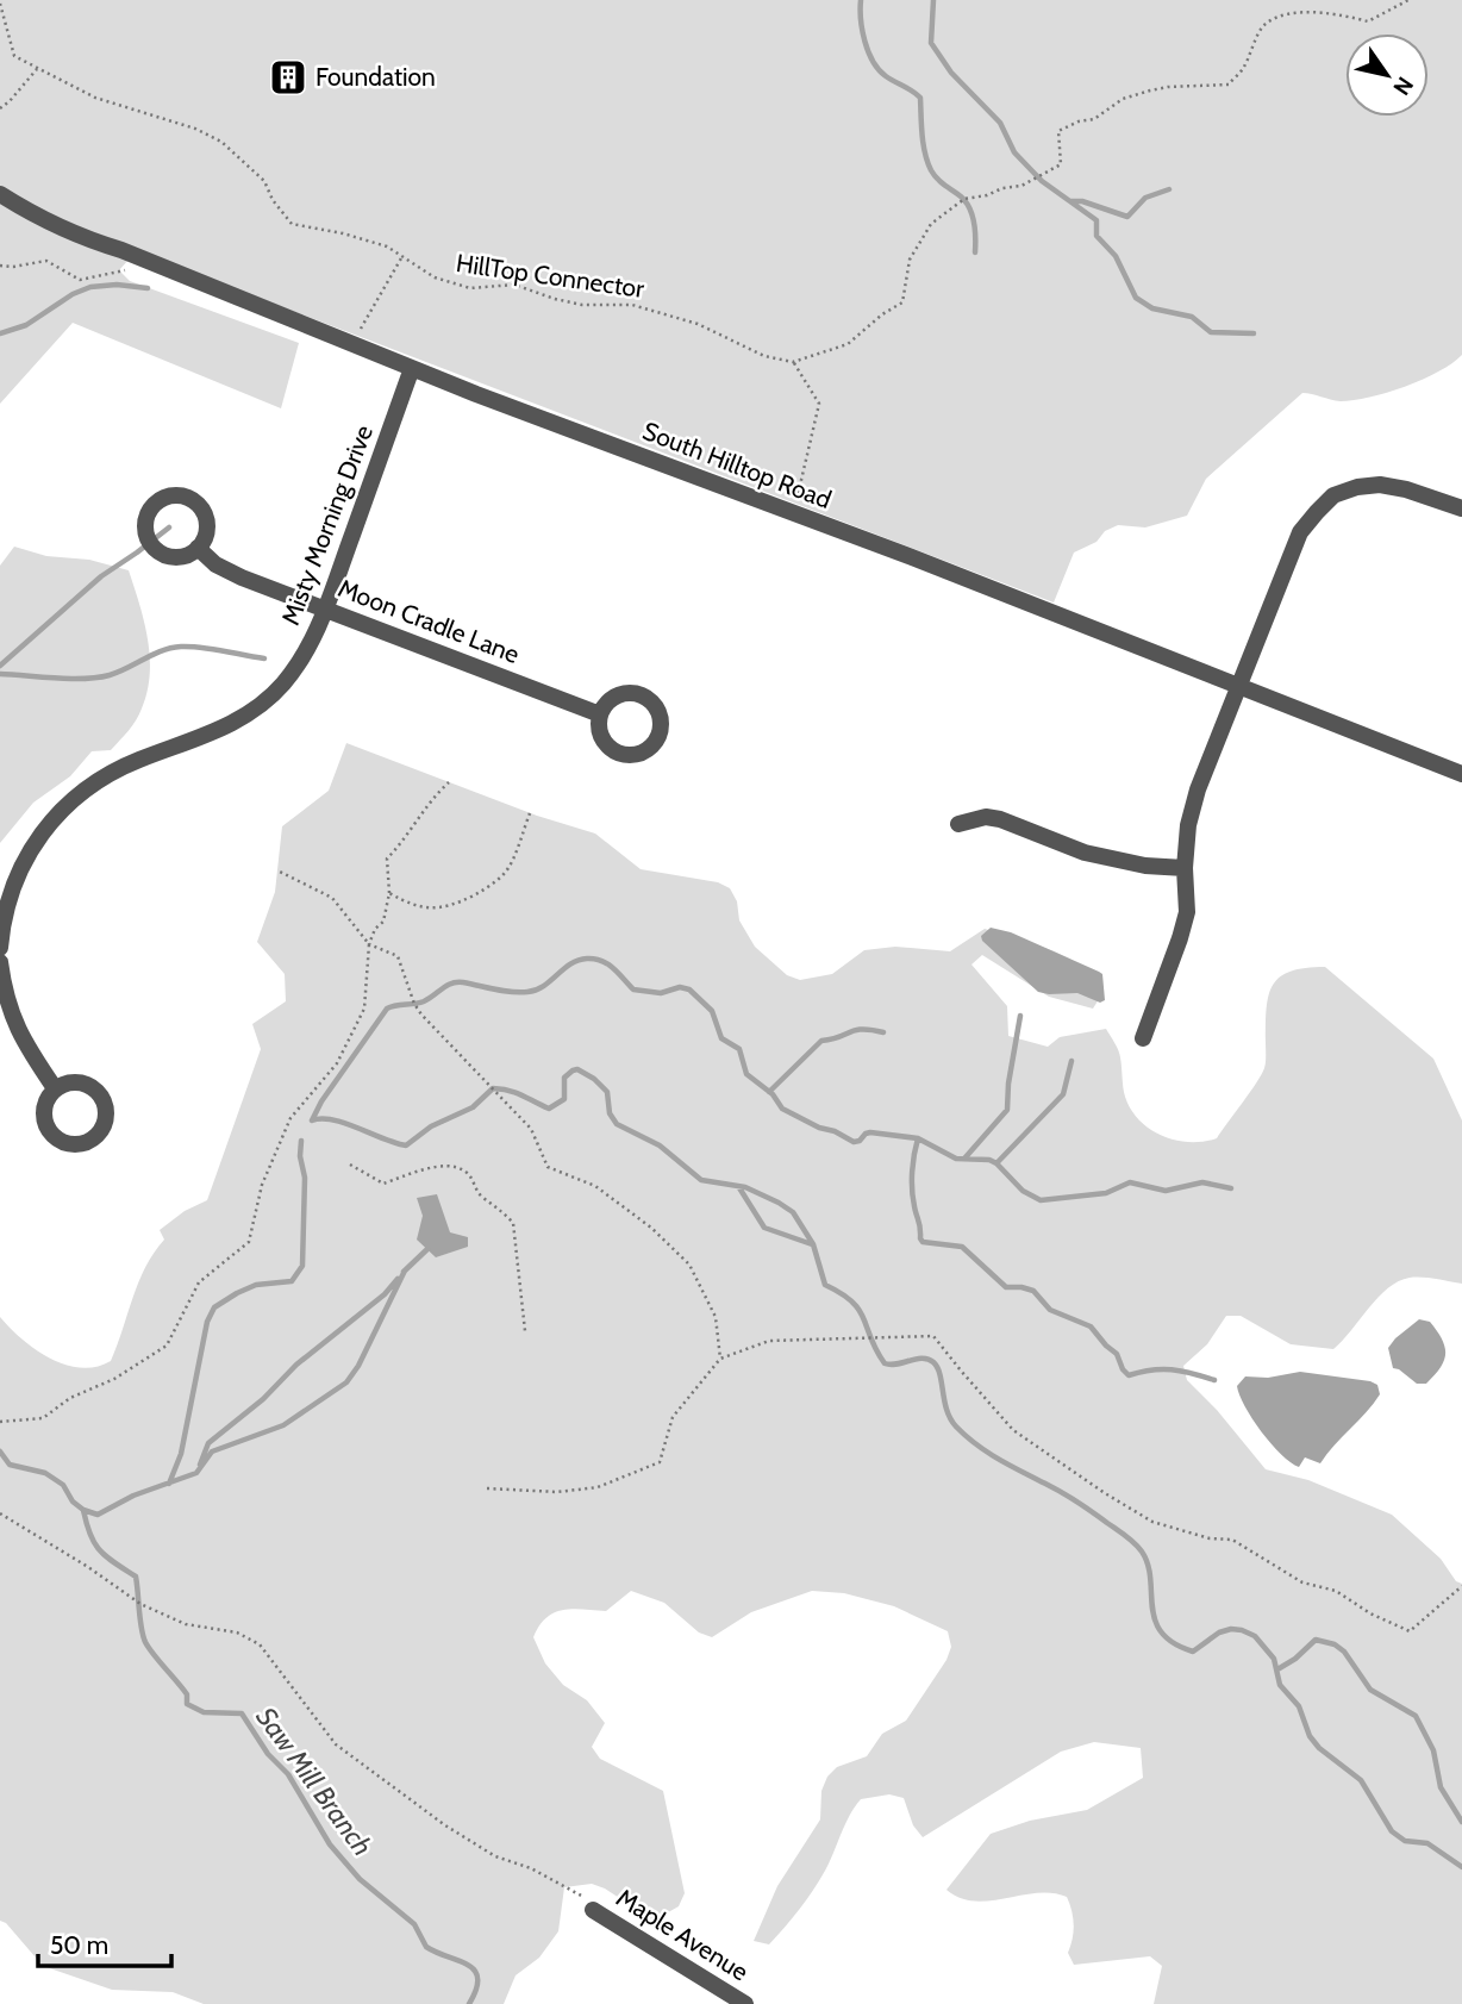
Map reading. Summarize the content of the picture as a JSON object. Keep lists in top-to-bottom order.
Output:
{
  "streets": {
    "street": [
      "South Hilltop Road",
      "Misty Morning Drive",
      "Moon Cradle Lane",
      "Maple Avenue"
    ],
    "path": ["HillTop Connector"]
  },
  "crossings": [
    ["South Hilltop Road", "Misty Morning Drive"],
    ["Misty Morning Drive", "Moon Cradle Lane"]
  ],
  "water": ["Saw Mill Branch"],
  "places": {
    "building": ["Foundation"]
  },
  "scale_bar": "50 m",
  "north": "bottom right"
}
